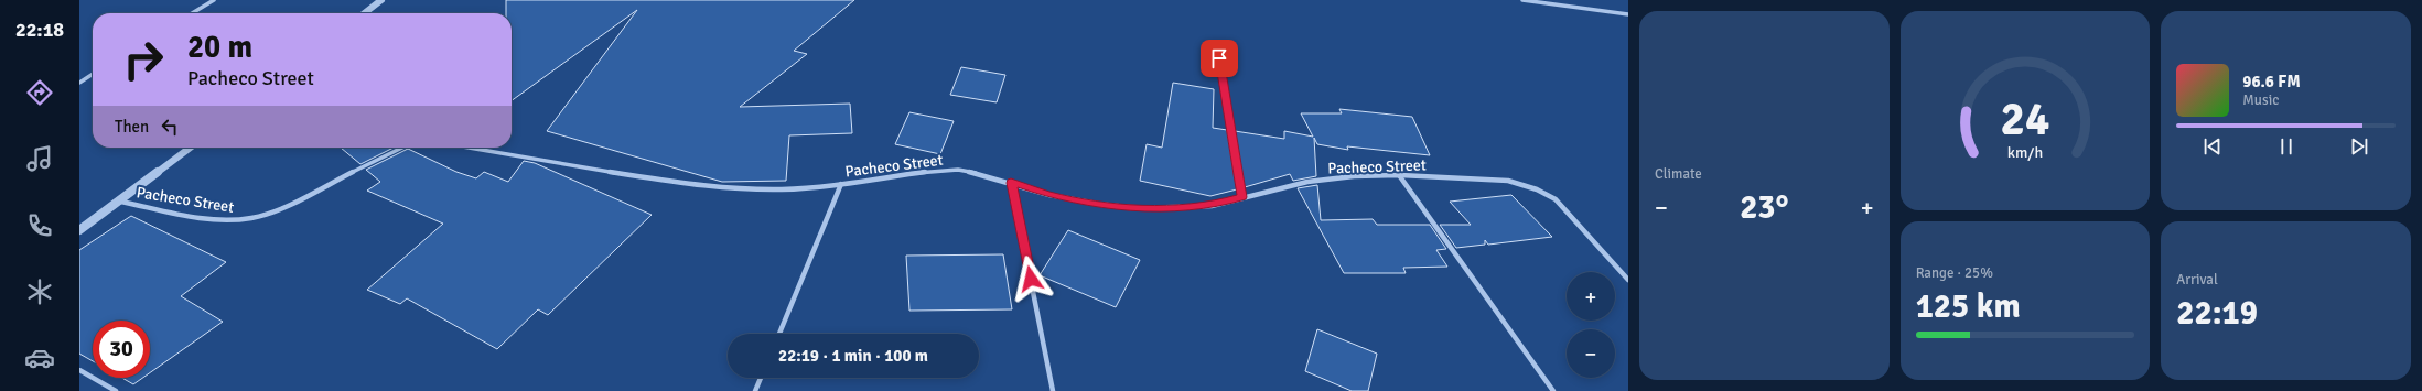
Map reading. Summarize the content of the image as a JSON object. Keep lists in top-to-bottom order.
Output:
{
  "streets": {
    "street": ["Pacheco Street"]
  },
  "page": {
    "tabs": "22:18",
    "tile": [
      "Climate",
      ["Range · 25%", "125 km"],
      ["Arrival", "22:19"]
    ],
    "turn": ["20 m", "Pacheco Street"],
    "song": ["96.6 FM", "Music"],
    "then": "Then",
    "heat": ["−", "23°", "+"],
    "map_buttons": ["+", "−"],
    "limit": "30",
    "trip": "22:19 · 1 min · 100 m",
    "gauge": ["24", "km/h"]
  }
}
